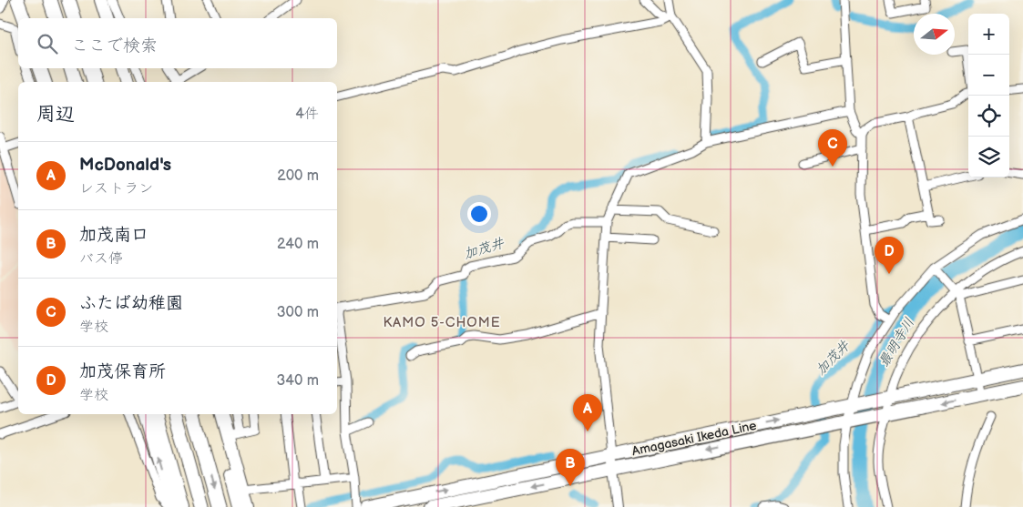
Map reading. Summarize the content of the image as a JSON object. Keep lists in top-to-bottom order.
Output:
{
  "streets": {
    "main road": ["Amagasaki Ikeda Line"]
  },
  "districts": ["KAMO 5-CHOME"],
  "water": ["加茂井", "最明寺川"],
  "north": "right",
  "page": {
    "map_buttons": ["+", "−"],
    "search": "ここで検索",
    "heading": ["周辺", "4件"],
    "pins": [
      "C",
      "D",
      "A",
      "B"
    ],
    "list": [
      {
        "mark": "A",
        "name": "McDonald's",
        "note": "レストラン",
        "value": "200 m"
      },
      {
        "mark": "B",
        "name": "加茂南口",
        "note": "バス停",
        "value": "240 m"
      },
      {
        "mark": "C",
        "name": "ふたば幼稚園",
        "note": "学校",
        "value": "300 m"
      },
      {
        "mark": "D",
        "name": "加茂保育所",
        "note": "学校",
        "value": "340 m"
      }
    ]
  }
}
